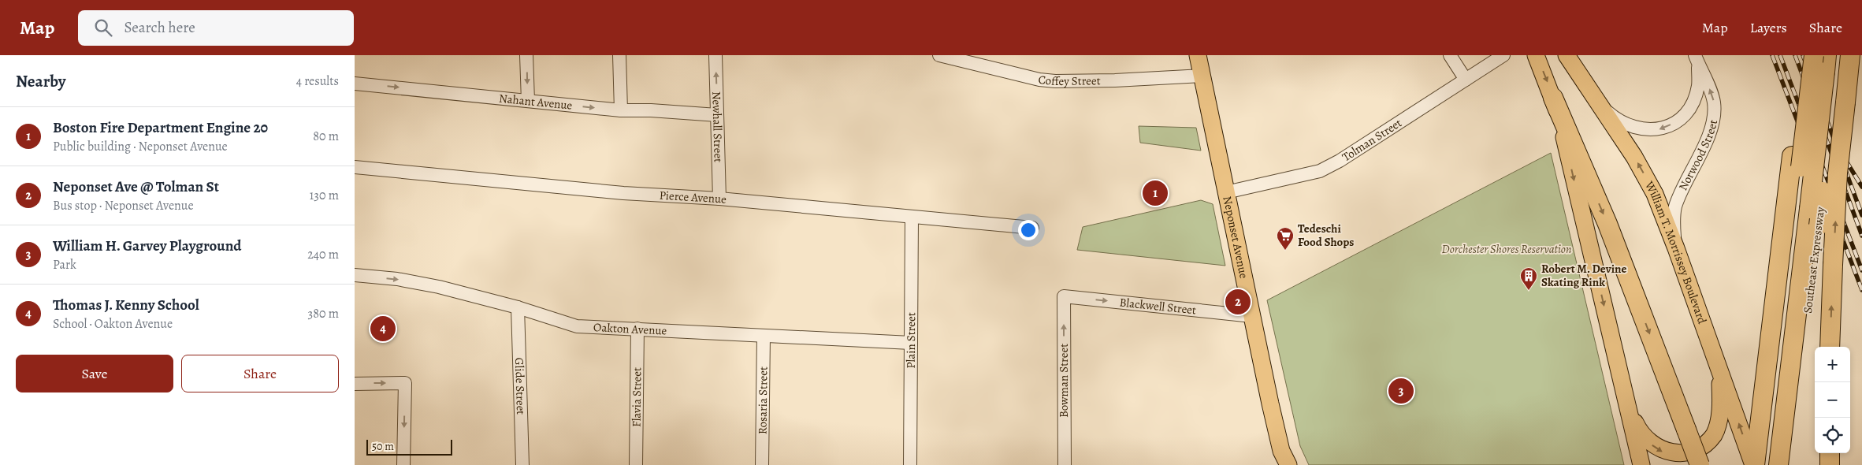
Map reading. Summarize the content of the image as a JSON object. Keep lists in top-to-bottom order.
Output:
{
  "streets": {
    "highway": ["Southeast Expressway"],
    "main road": ["Neponset Avenue", "William T. Morrissey Boulevard"],
    "street": [
      "Coffey Street",
      "Nahant Avenue",
      "Newhall Street",
      "Tolman Street",
      "Norwood Street",
      "Pierce Avenue",
      "Blackwell Street",
      "Oakton Avenue",
      "Plain Street",
      "Bowman Street",
      "Glide Street",
      "Flavia Street",
      "Rosaria Street"
    ]
  },
  "crossings": [
    ["Coffey Street", "Neponset Avenue"],
    ["Nahant Avenue", "Newhall Street"],
    ["Newhall Street", "Pierce Avenue"],
    ["Tolman Street", "Neponset Avenue"],
    ["Norwood Street", "William T. Morrissey Boulevard"],
    ["Pierce Avenue", "Plain Street"],
    ["Neponset Avenue", "Blackwell Street"],
    ["Blackwell Street", "Bowman Street"],
    ["Oakton Avenue", "Plain Street"],
    ["Oakton Avenue", "Glide Street"],
    ["Oakton Avenue", "Flavia Street"],
    ["Oakton Avenue", "Rosaria Street"]
  ],
  "one_way": ["Nahant Avenue", "Blackwell Street", "Bowman Street"],
  "parks": ["Dorchester Shores Reservation"],
  "places": {
    "supermarket": ["Tedeschi Food Shops"],
    "building": ["Robert M. Devine Skating Rink"]
  },
  "scale_bar": "50 m",
  "page": {
    "header": "Map",
    "search": "Search here",
    "nav": ["Map", "Layers", "Share"],
    "heading": ["Nearby", "4 results"],
    "list": [
      {
        "mark": "1",
        "name": "Boston Fire Department Engine 20",
        "note": "Public building · Neponset Avenue",
        "value": "80 m"
      },
      {
        "mark": "2",
        "name": "Neponset Ave @ Tolman St",
        "note": "Bus stop · Neponset Avenue",
        "value": "130 m"
      },
      {
        "mark": "3",
        "name": "William H. Garvey Playground",
        "note": "Park",
        "value": "240 m"
      },
      {
        "mark": "4",
        "name": "Thomas J. Kenny School",
        "note": "School · Oakton Avenue",
        "value": "380 m"
      }
    ],
    "pins": [
      "1",
      "2",
      "4",
      "3"
    ],
    "buttons": ["Save", "Share"],
    "map_buttons": ["+", "−"],
    "scale": "50 m"
  }
}
